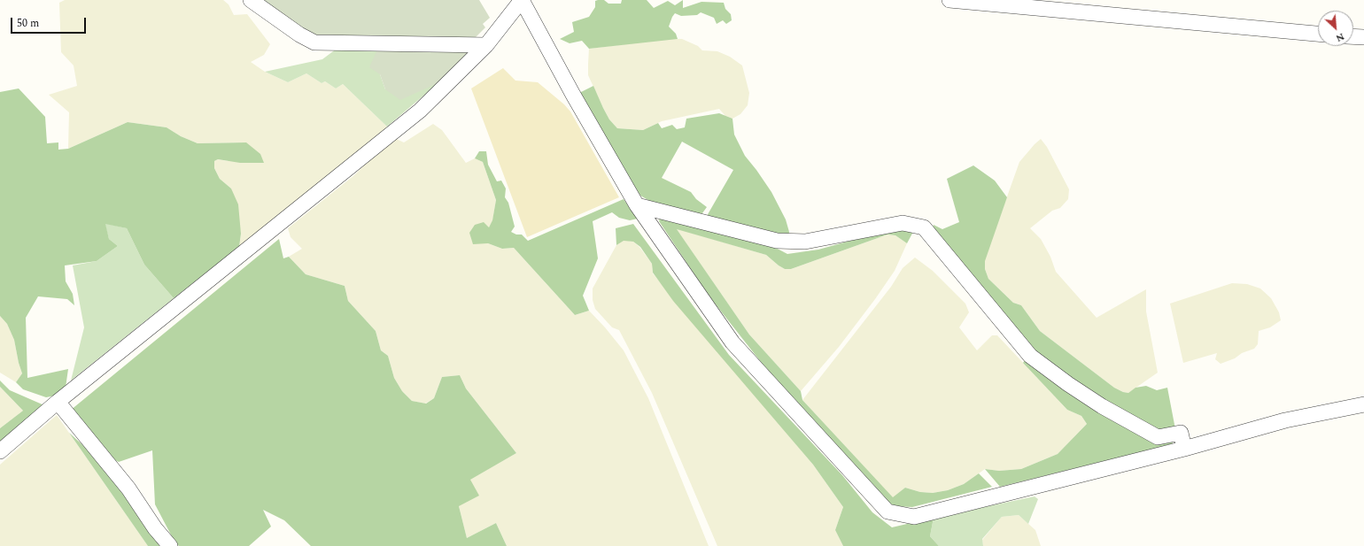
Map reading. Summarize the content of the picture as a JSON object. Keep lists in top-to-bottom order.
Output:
{
  "scale_bar": "50 m",
  "north": "bottom right"
}
